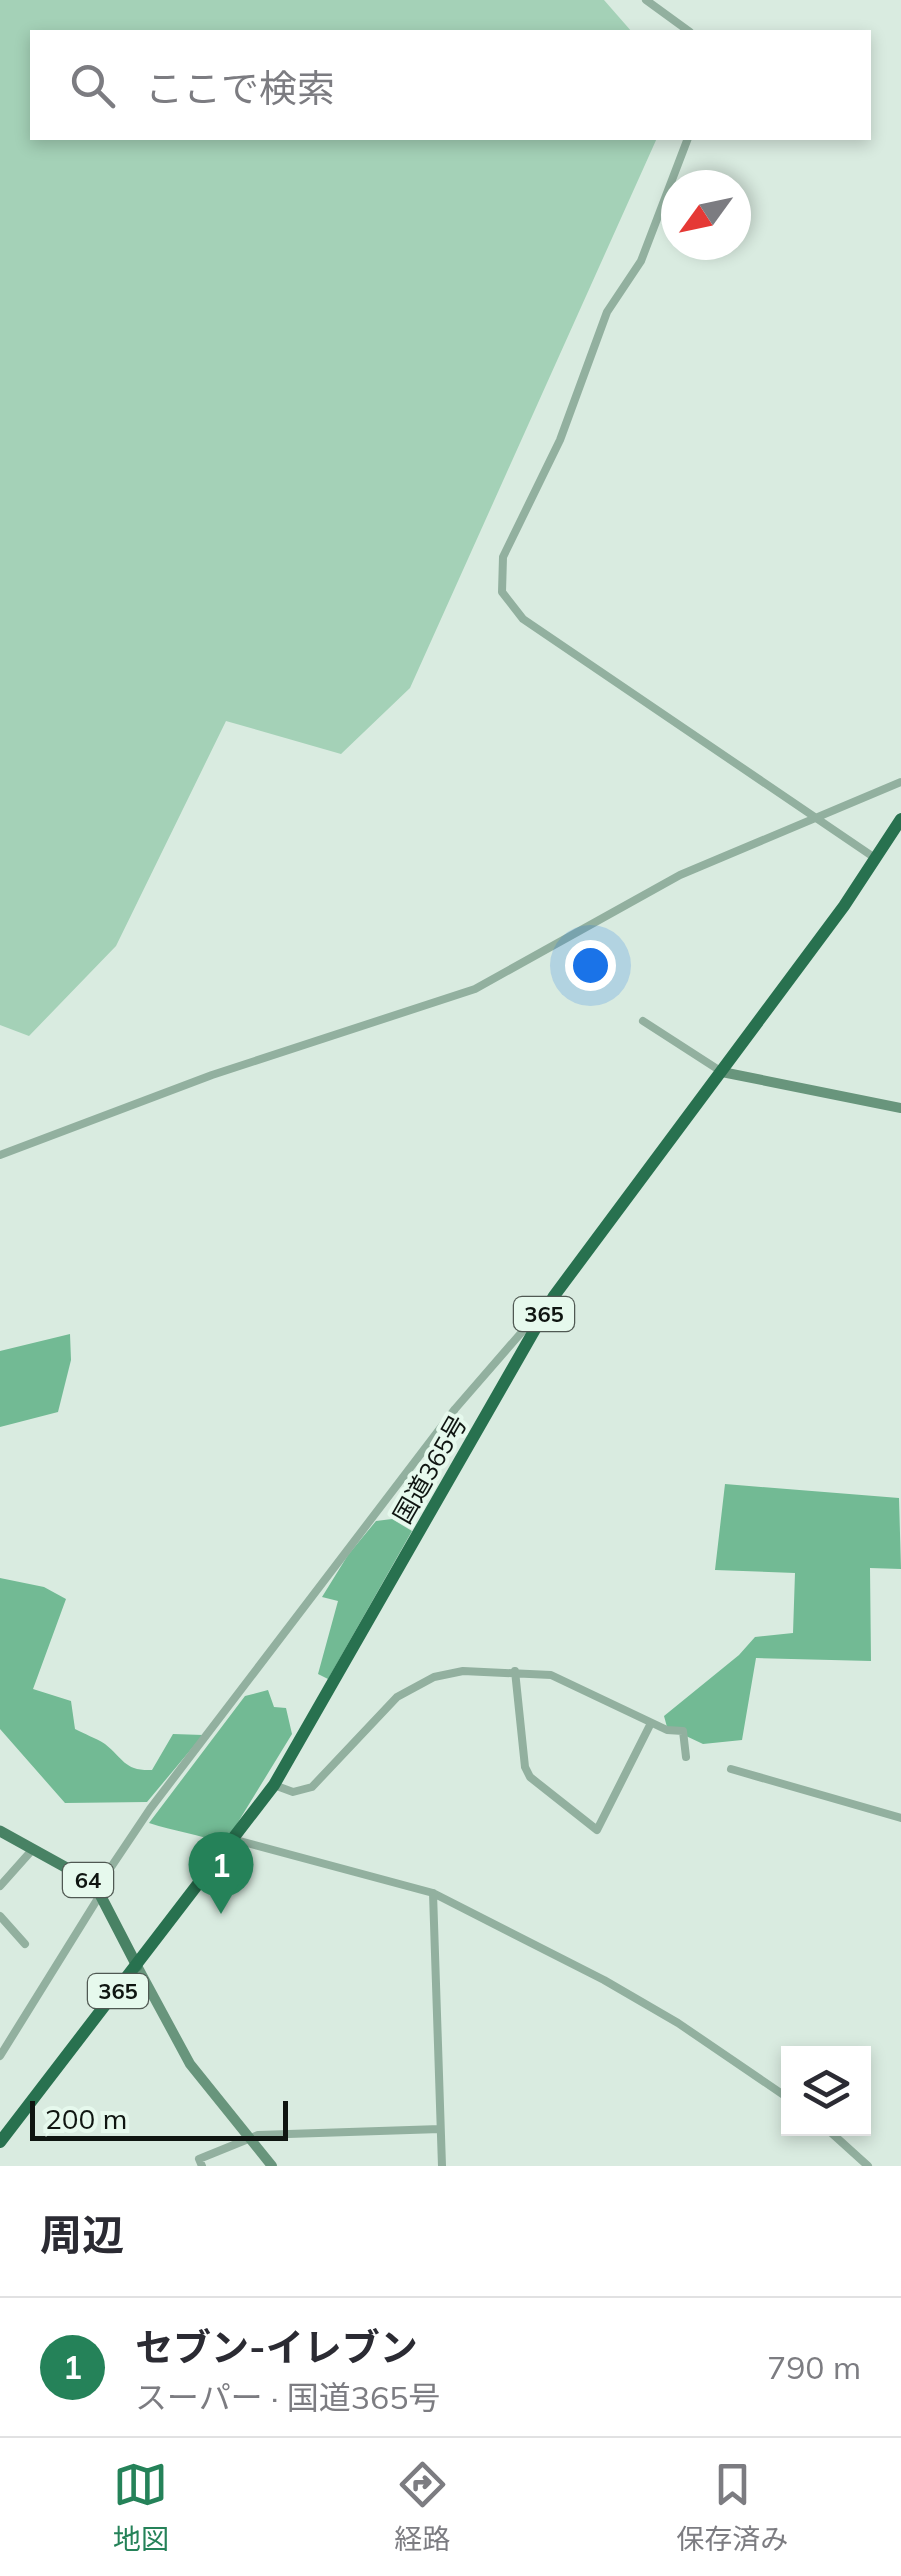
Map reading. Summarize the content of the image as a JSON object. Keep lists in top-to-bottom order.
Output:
{
  "streets": {
    "highway": ["365", "国道365号"],
    "main road": ["64"]
  },
  "crossings": [
    ["国道365号", "64"]
  ],
  "scale_bar": "200 m",
  "north": "bottom left",
  "page": {
    "search": "ここで検索",
    "pins": "1",
    "scale": "200 m",
    "heading": "周辺",
    "list": [
      {
        "mark": "1",
        "name": "セブン-イレブン",
        "note": "スーパー · 国道365号",
        "value": "790 m"
      }
    ],
    "nav": ["地図", "経路", "保存済み"]
  }
}
